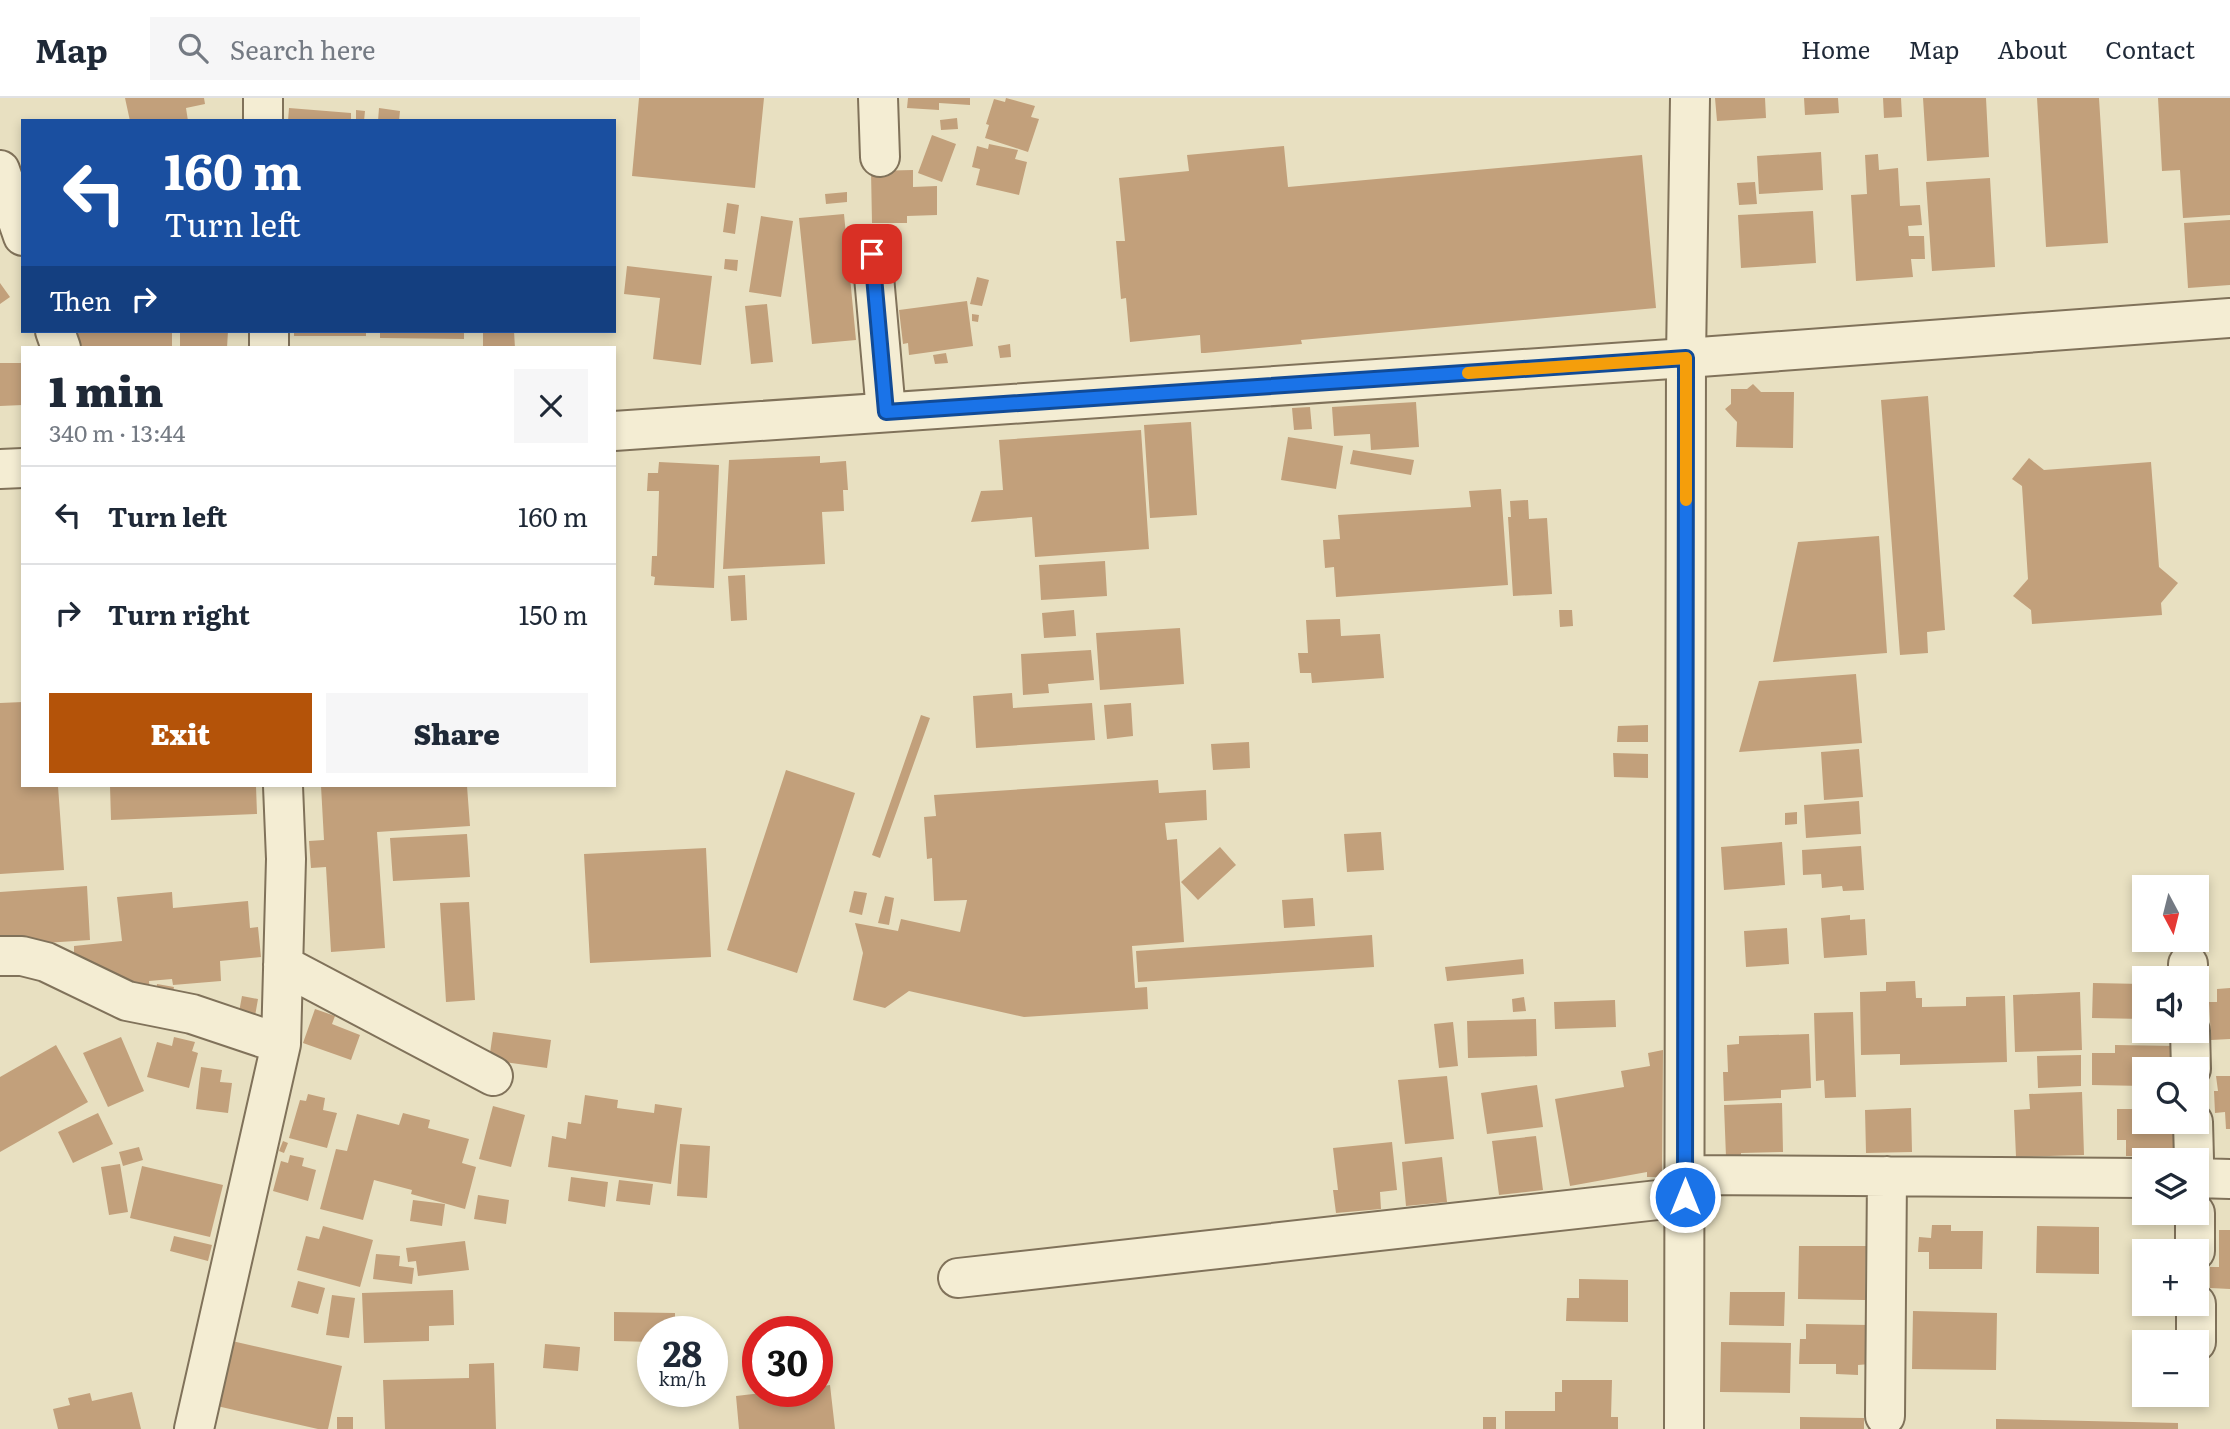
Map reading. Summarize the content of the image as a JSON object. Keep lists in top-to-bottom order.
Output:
{
  "north": "bottom",
  "page": {
    "header": "Map",
    "search": "Search here",
    "nav": [
      "Home",
      "Map",
      "About",
      "Contact"
    ],
    "turn": ["160 m", "Turn left"],
    "then": "Then",
    "heading": ["1 min", "340 m · 13:44"],
    "list": [
      {
        "name": "Turn left",
        "value": "160 m"
      },
      {
        "name": "Turn right",
        "value": "150 m"
      }
    ],
    "buttons": ["Exit", "Share"],
    "map_buttons": ["+", "−"],
    "speed": "28 km/h",
    "limit": "30"
  }
}
